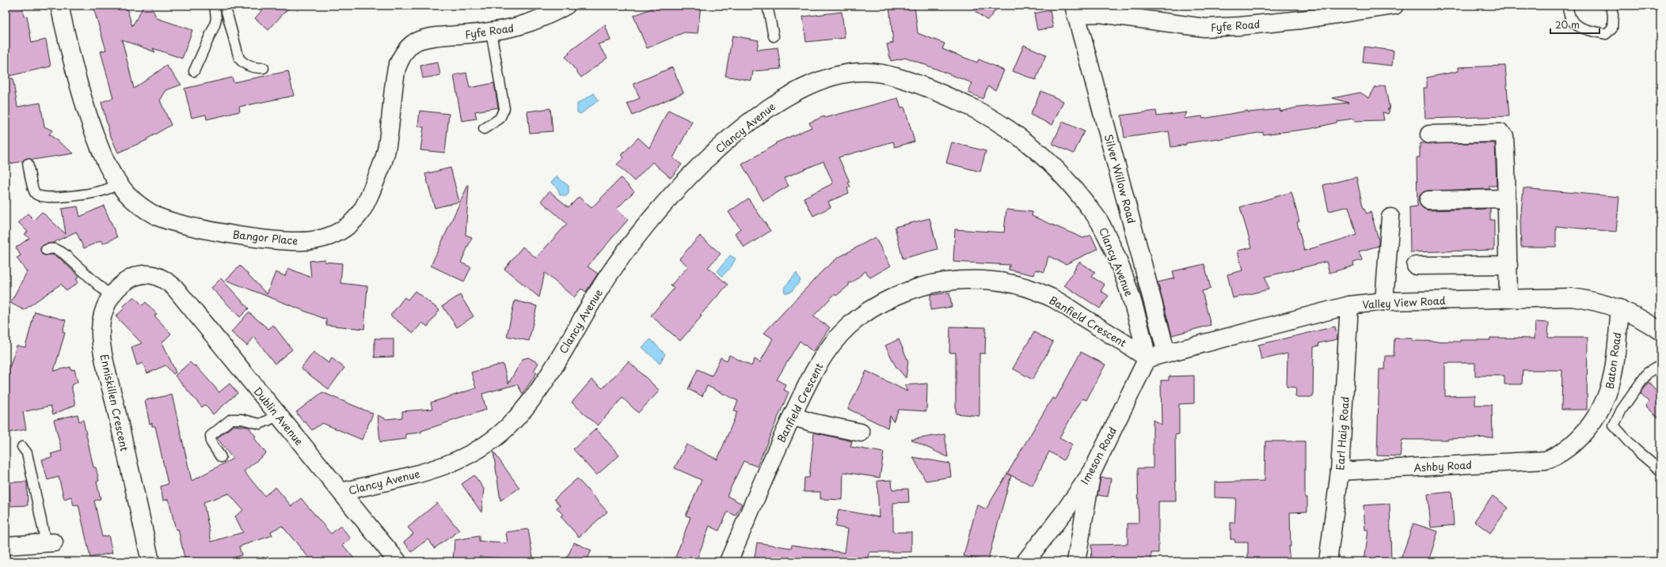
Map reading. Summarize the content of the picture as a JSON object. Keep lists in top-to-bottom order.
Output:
{
  "streets": {
    "street": [
      "Fyfe Road",
      "Clancy Avenue",
      "Silver Willow Road",
      "Bangor Place",
      "Valley View Road",
      "Banfield Crescent",
      "Baton Road",
      "Enniskillen Crescent",
      "Dublin Avenue",
      "Earl Haig Road",
      "Imeson Road",
      "Ashby Road"
    ]
  },
  "crossings": [
    ["Fyfe Road", "Silver Willow Road"],
    ["Fyfe Road", "Bangor Place"],
    ["Clancy Avenue", "Valley View Road"],
    ["Clancy Avenue", "Banfield Crescent"],
    ["Clancy Avenue", "Dublin Avenue"],
    ["Clancy Avenue", "Imeson Road"],
    ["Silver Willow Road", "Valley View Road"],
    ["Valley View Road", "Banfield Crescent"],
    ["Valley View Road", "Baton Road"],
    ["Valley View Road", "Earl Haig Road"],
    ["Valley View Road", "Imeson Road"],
    ["Banfield Crescent", "Imeson Road"],
    ["Baton Road", "Ashby Road"],
    ["Enniskillen Crescent", "Dublin Avenue"],
    ["Earl Haig Road", "Ashby Road"]
  ],
  "scale_bar": "20 m"
}
